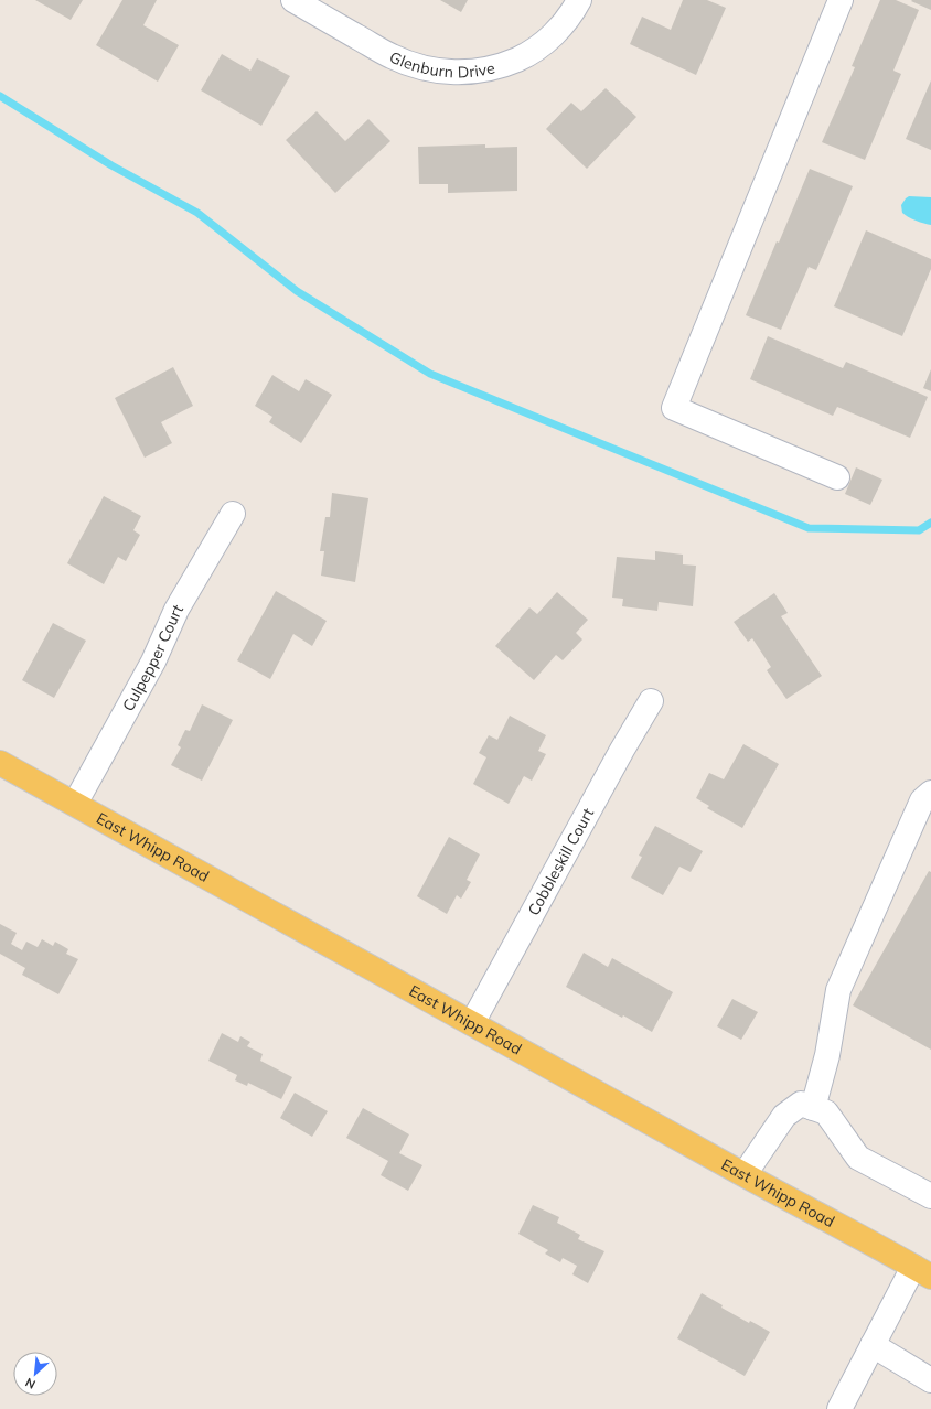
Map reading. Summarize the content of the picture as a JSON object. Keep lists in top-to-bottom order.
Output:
{
  "streets": {
    "main road": ["East Whipp Road"],
    "street": ["Glenburn Drive", "Culpepper Court", "Cobbleskill Court"]
  },
  "crossings": [
    ["Culpepper Court", "East Whipp Road"],
    ["East Whipp Road", "Cobbleskill Court"]
  ],
  "north": "bottom left"
}
